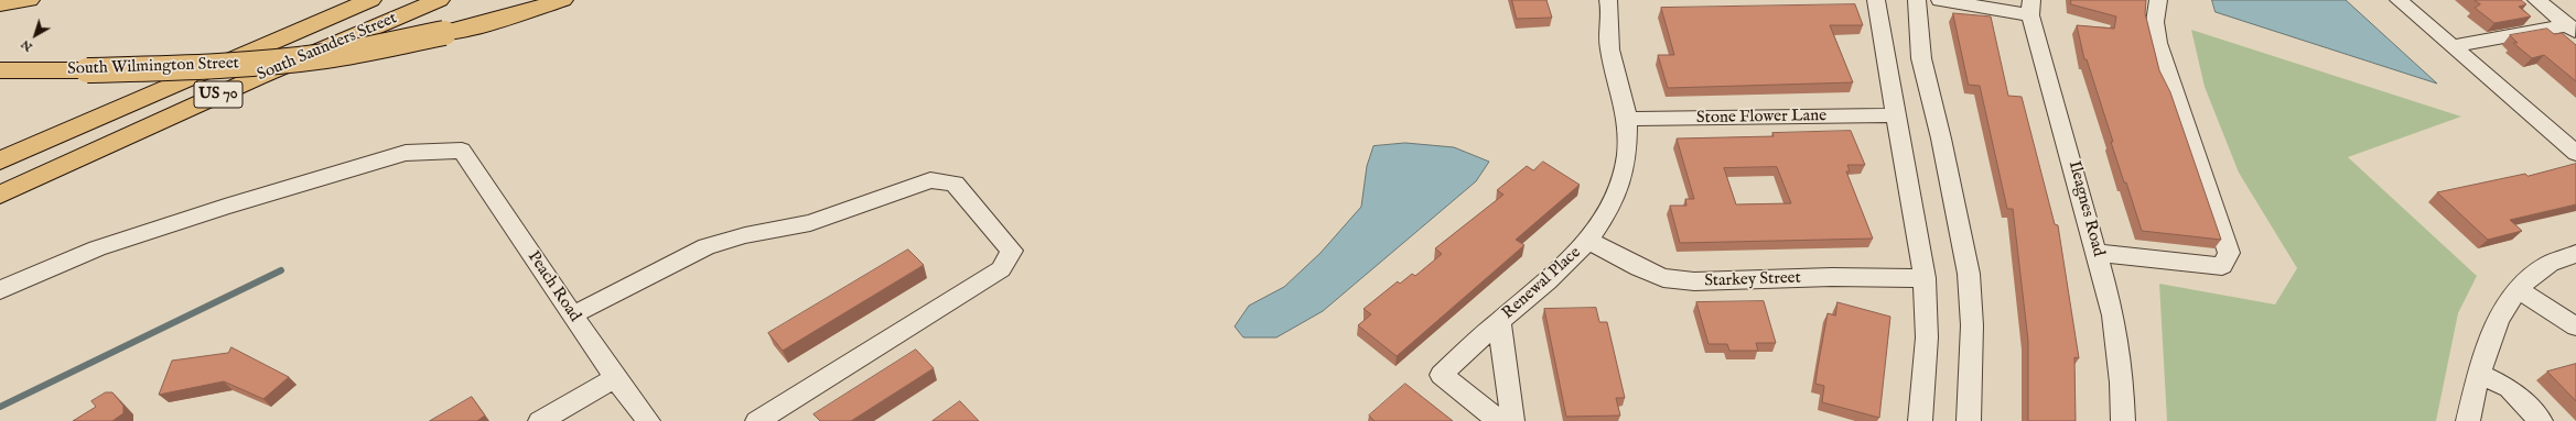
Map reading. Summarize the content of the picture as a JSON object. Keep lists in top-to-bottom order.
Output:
{
  "streets": {
    "main road": ["South Saunders Street", "South Wilmington Street", "US 70"],
    "street": [
      "Stone Flower Lane",
      "Ileagnes Road",
      "Starkey Street",
      "Renewal Place",
      "Peach Road"
    ]
  },
  "crossings": [
    ["Stone Flower Lane", "Renewal Place"],
    ["Starkey Street", "Renewal Place"]
  ],
  "north": "bottom left"
}
